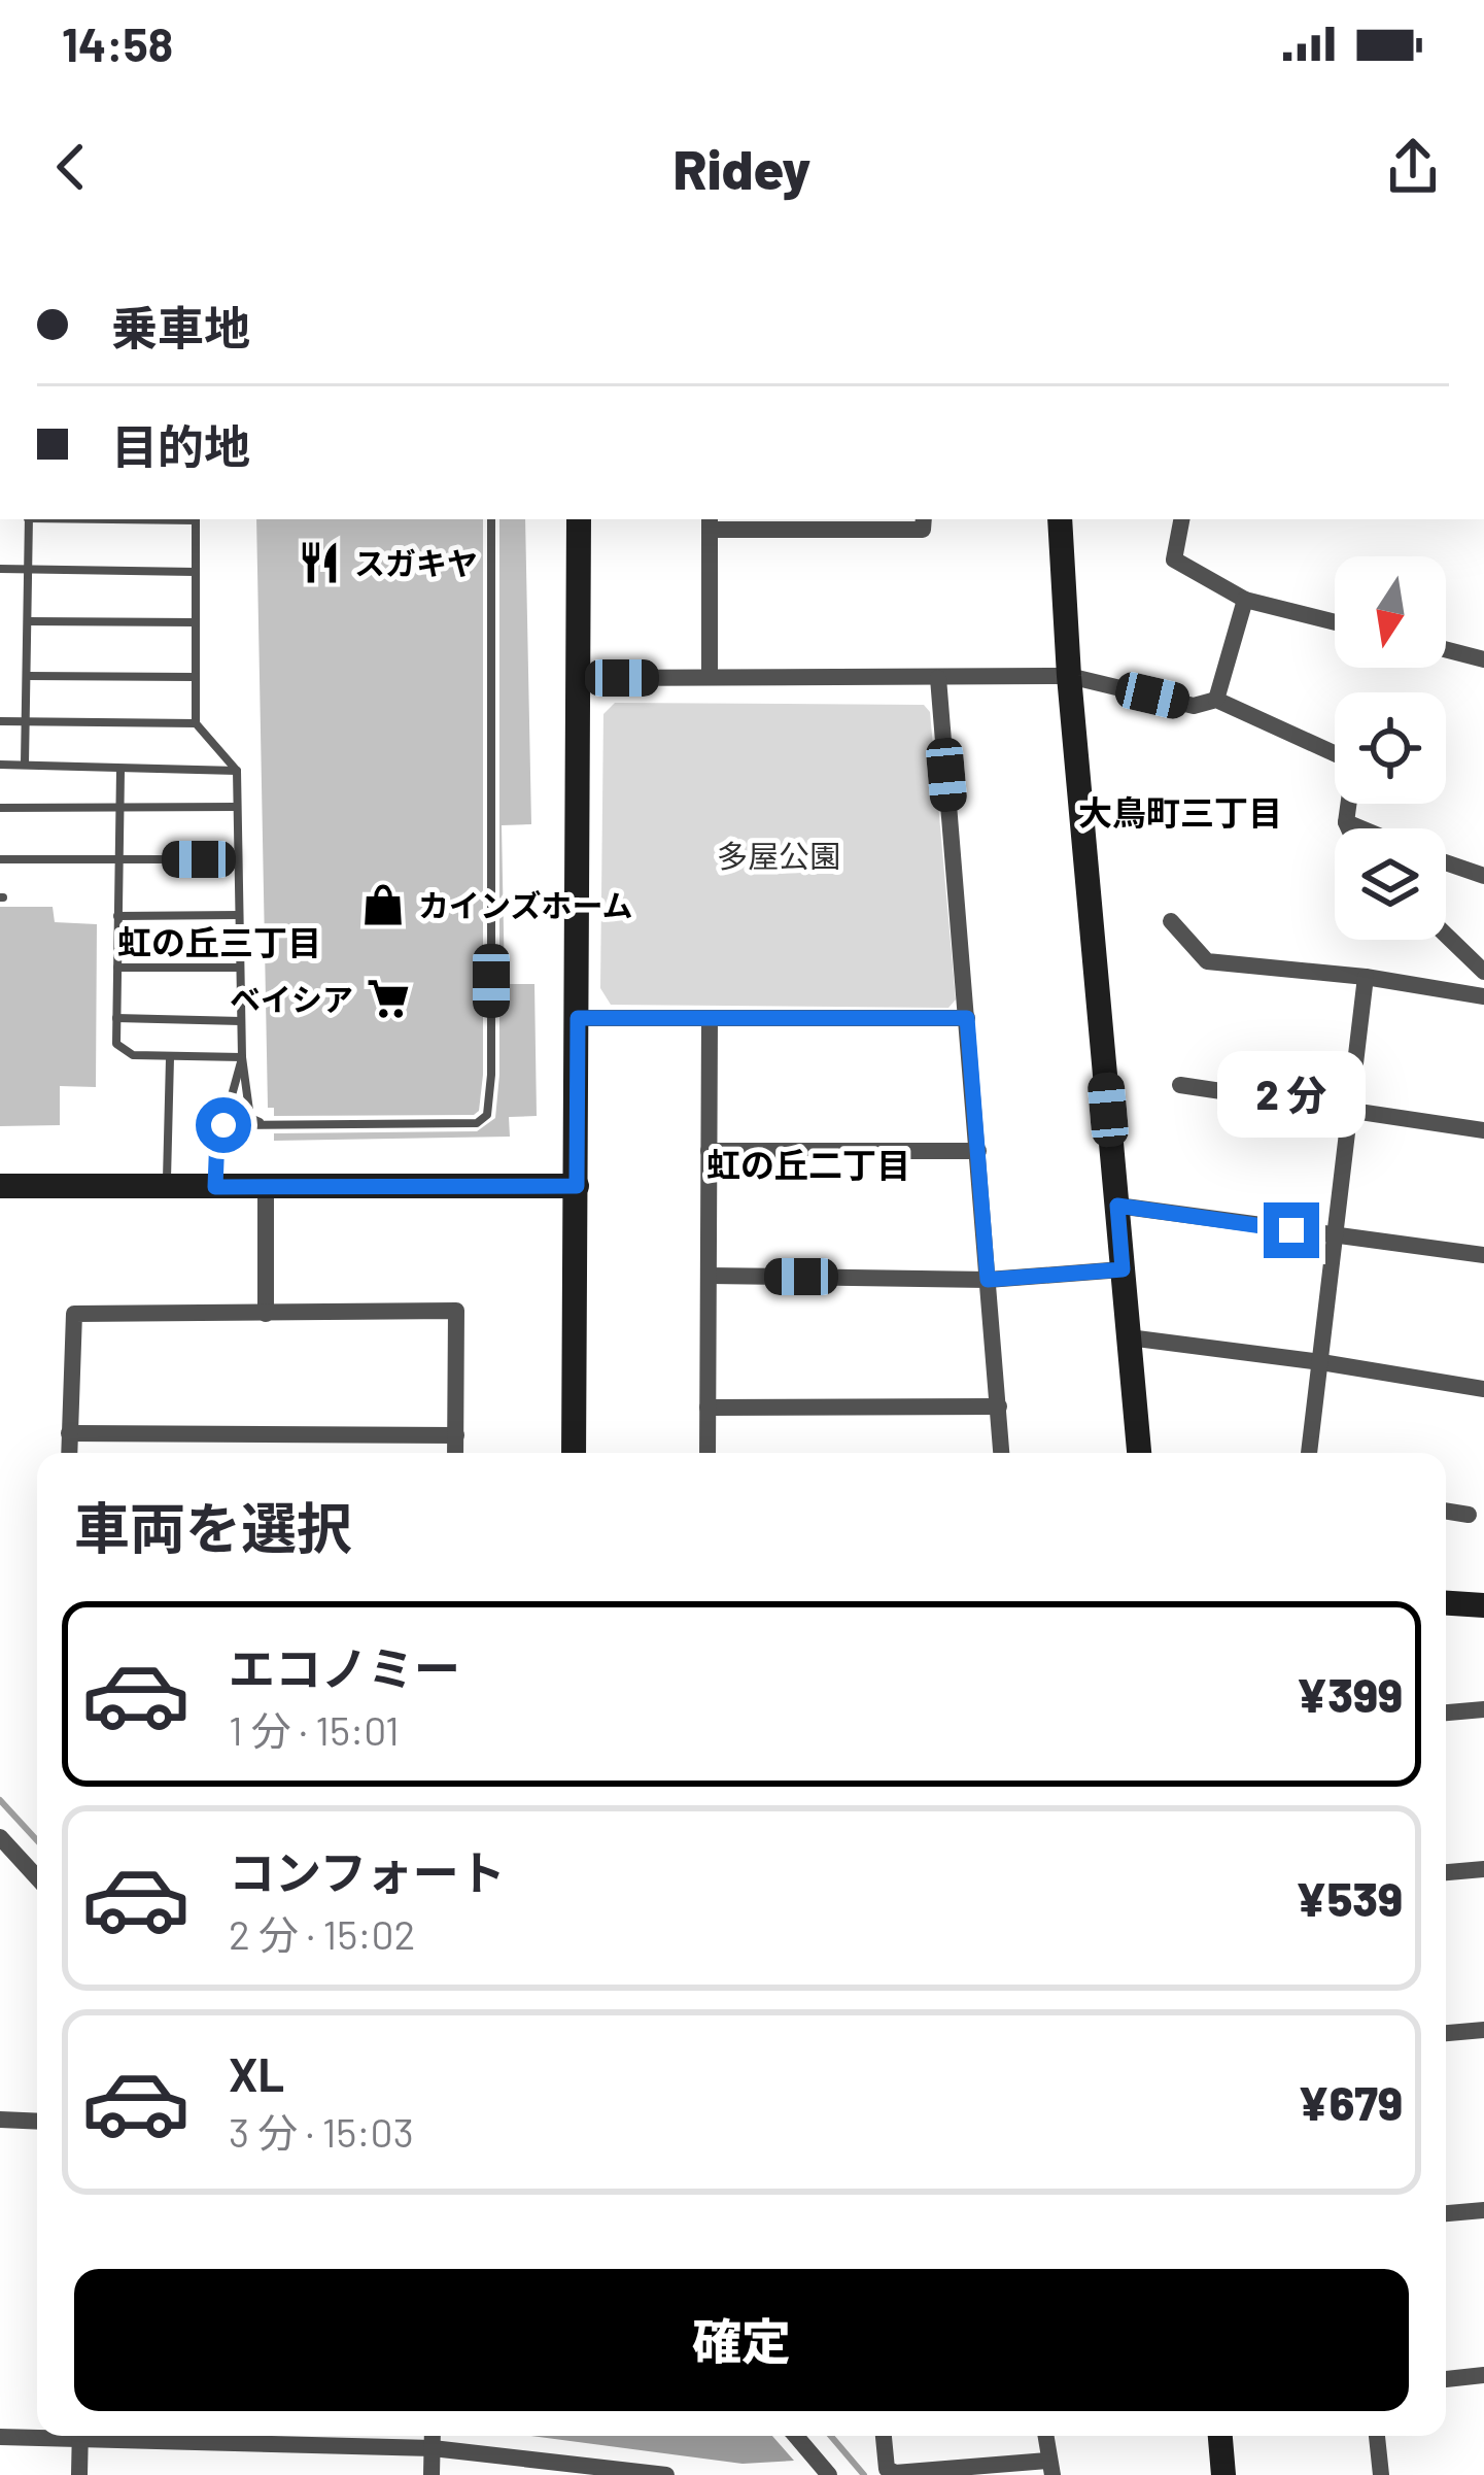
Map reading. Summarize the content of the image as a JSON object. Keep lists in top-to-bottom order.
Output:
{
  "districts": ["大鳥町三丁目", "虹の丘三丁目", "虹の丘二丁目"],
  "parks": ["多屋公園"],
  "places": {
    "restaurant": ["スガキヤ"],
    "shop": ["カインズホーム"],
    "supermarket": ["ベイシア"]
  },
  "north": "bottom",
  "page": {
    "status": "14:58",
    "header": "Ridey",
    "banner": ["乗車地", "目的地"],
    "bubble": "2 分",
    "heading": "車両を選択",
    "list": [
      {
        "name": "エコノミー",
        "note": "1 分 · 15:01",
        "value": "¥399"
      },
      {
        "name": "コンフォート",
        "note": "2 分 · 15:02",
        "value": "¥539"
      },
      {
        "name": "XL",
        "note": "3 分 · 15:03",
        "value": "¥679"
      }
    ],
    "buttons": "確定"
  }
}
